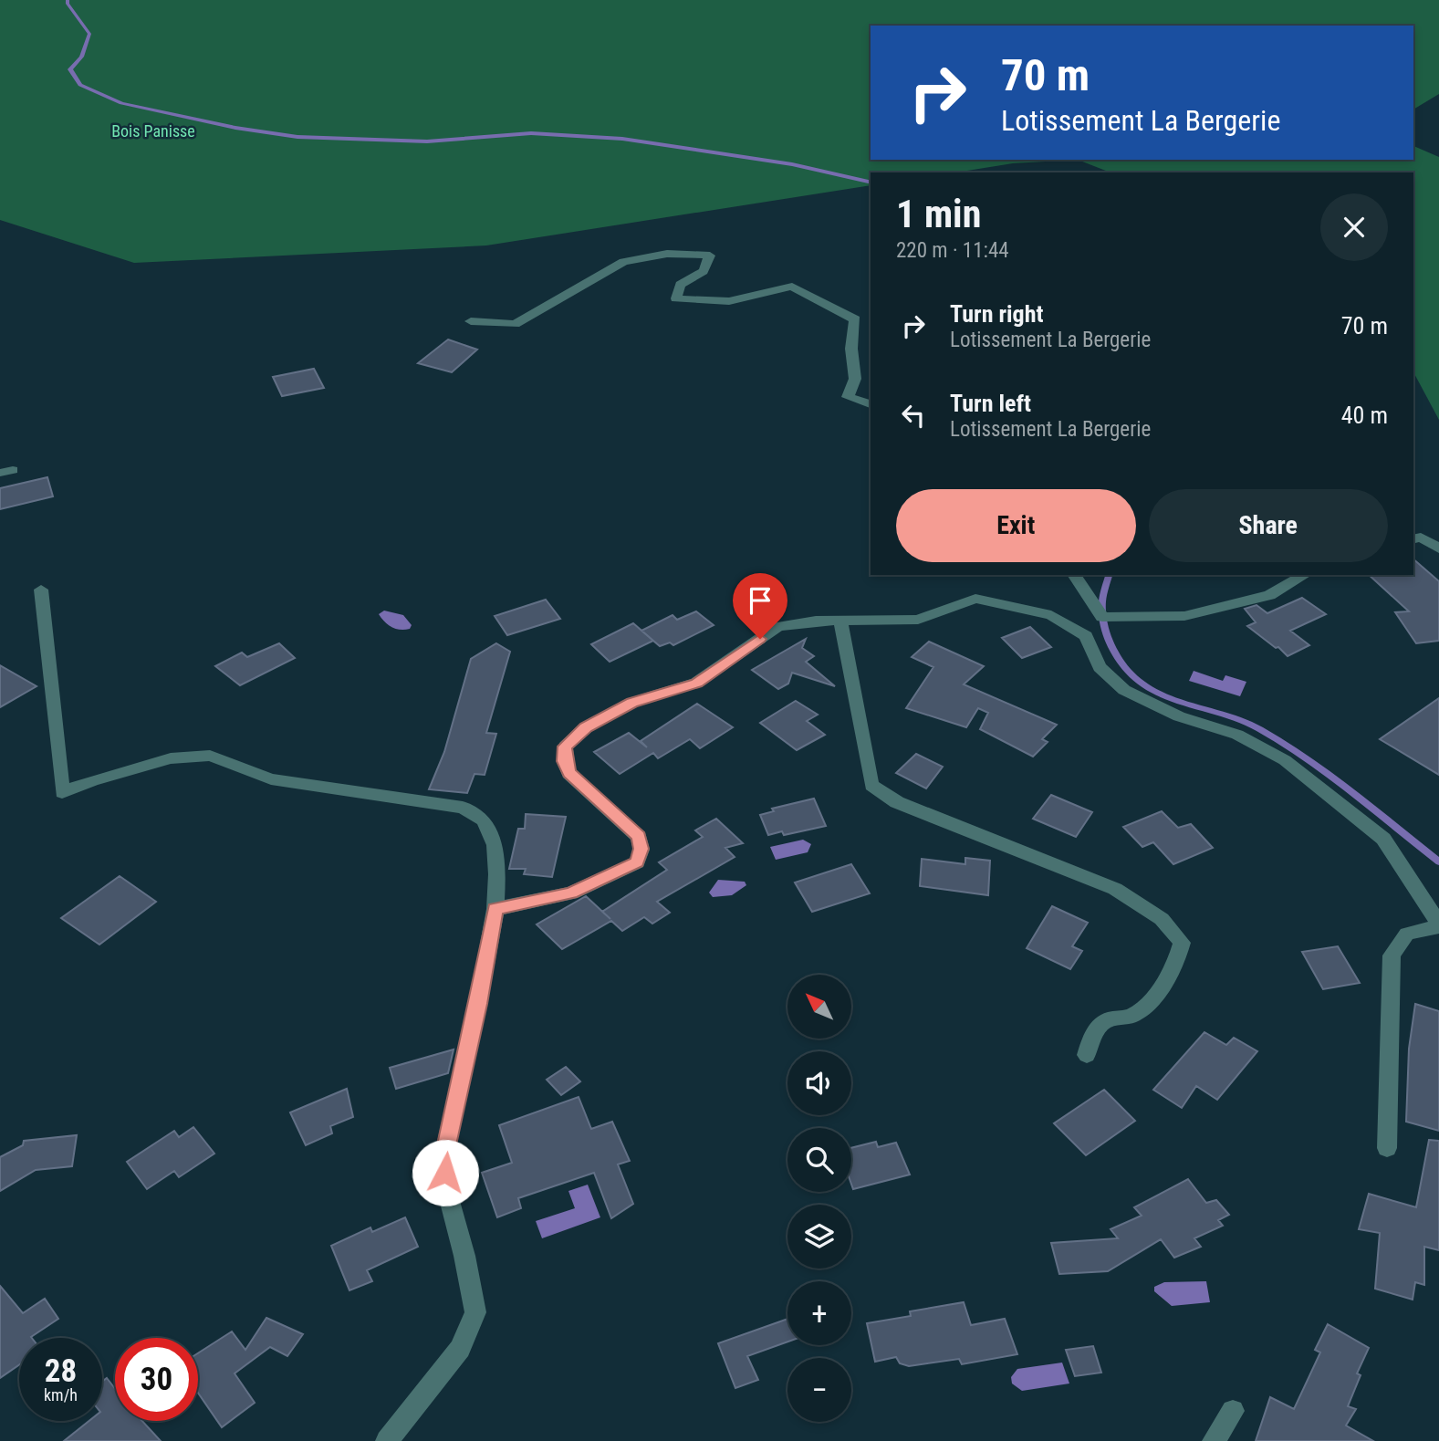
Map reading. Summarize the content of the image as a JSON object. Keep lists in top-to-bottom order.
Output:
{
  "parks": ["Bois Panisse"],
  "north": "top left",
  "page": {
    "turn": ["70 m", "Lotissement La Bergerie"],
    "heading": ["1 min", "220 m · 11:44"],
    "list": [
      {
        "name": "Turn right",
        "note": "Lotissement La Bergerie",
        "value": "70 m"
      },
      {
        "name": "Turn left",
        "note": "Lotissement La Bergerie",
        "value": "40 m"
      }
    ],
    "buttons": ["Exit", "Share"],
    "map_buttons": ["+", "−"],
    "speed": "28 km/h",
    "limit": "30"
  }
}
